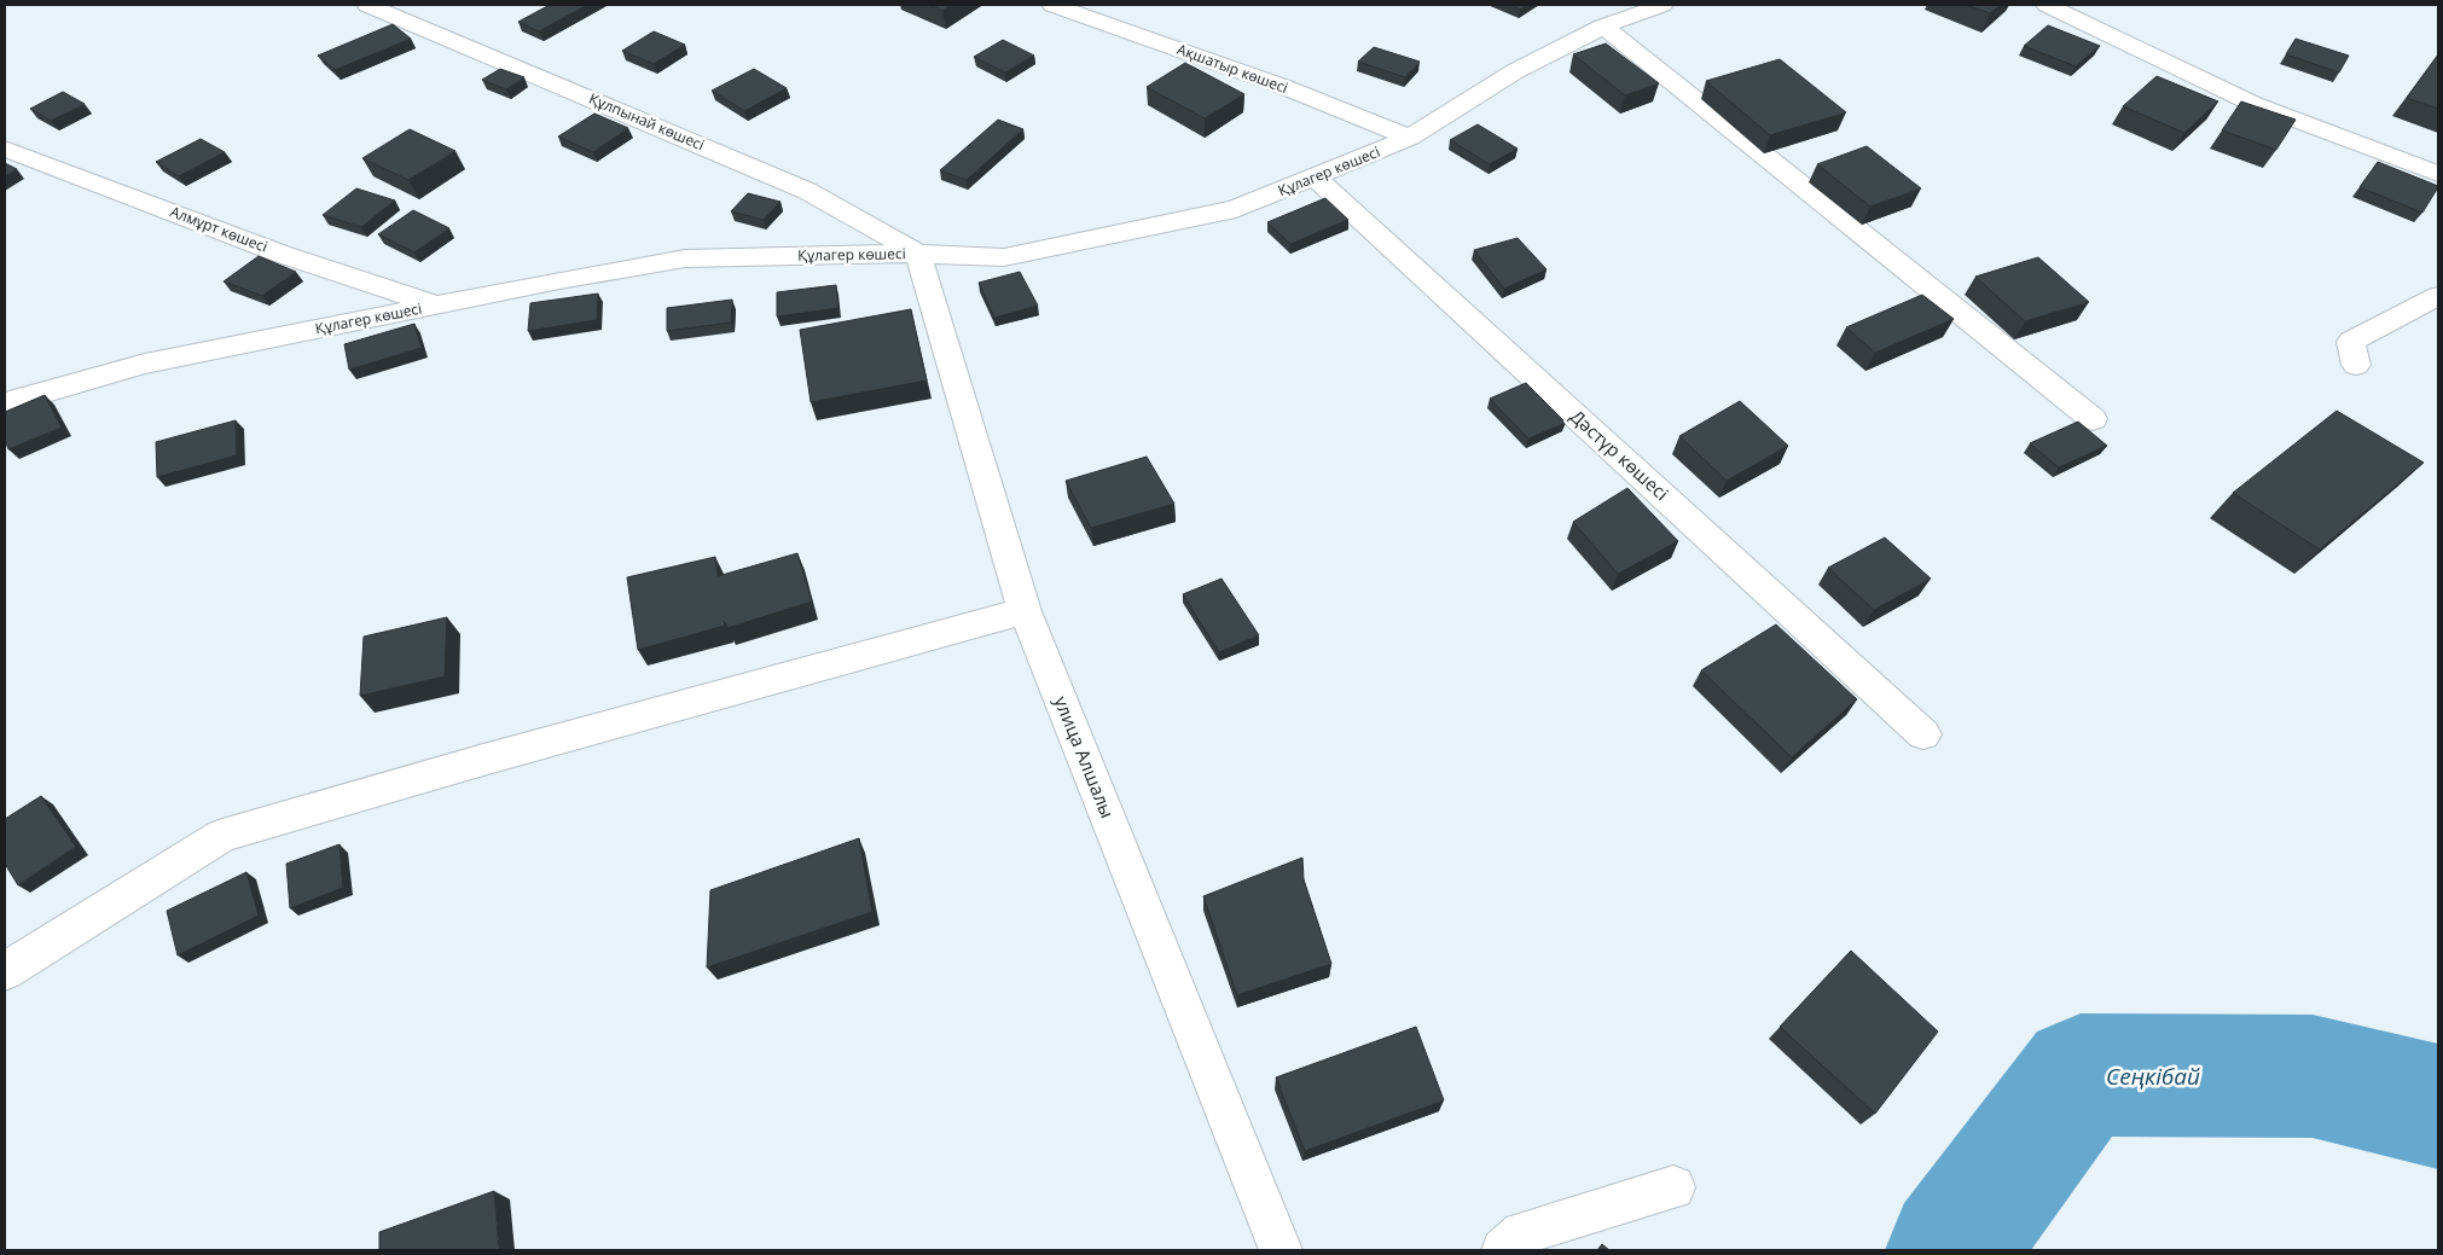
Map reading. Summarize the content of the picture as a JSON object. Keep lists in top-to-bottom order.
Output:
{
  "streets": {
    "street": [
      "Ақшатыр көшесі",
      "Құлпынай көшесі",
      "Құлагер көшесі",
      "Алмұрт көшесі",
      "Дәстүр көшесі",
      "улица Алшалы"
    ]
  },
  "crossings": [
    ["Ақшатыр көшесі", "Құлагер көшесі"],
    ["Құлпынай көшесі", "Құлагер көшесі"],
    ["Құлпынай көшесі", "улица Алшалы"],
    ["Құлагер көшесі", "Алмұрт көшесі"],
    ["Құлагер көшесі", "Дәстүр көшесі"],
    ["Құлагер көшесі", "улица Алшалы"]
  ],
  "water": ["Сеңкібай"]
}
